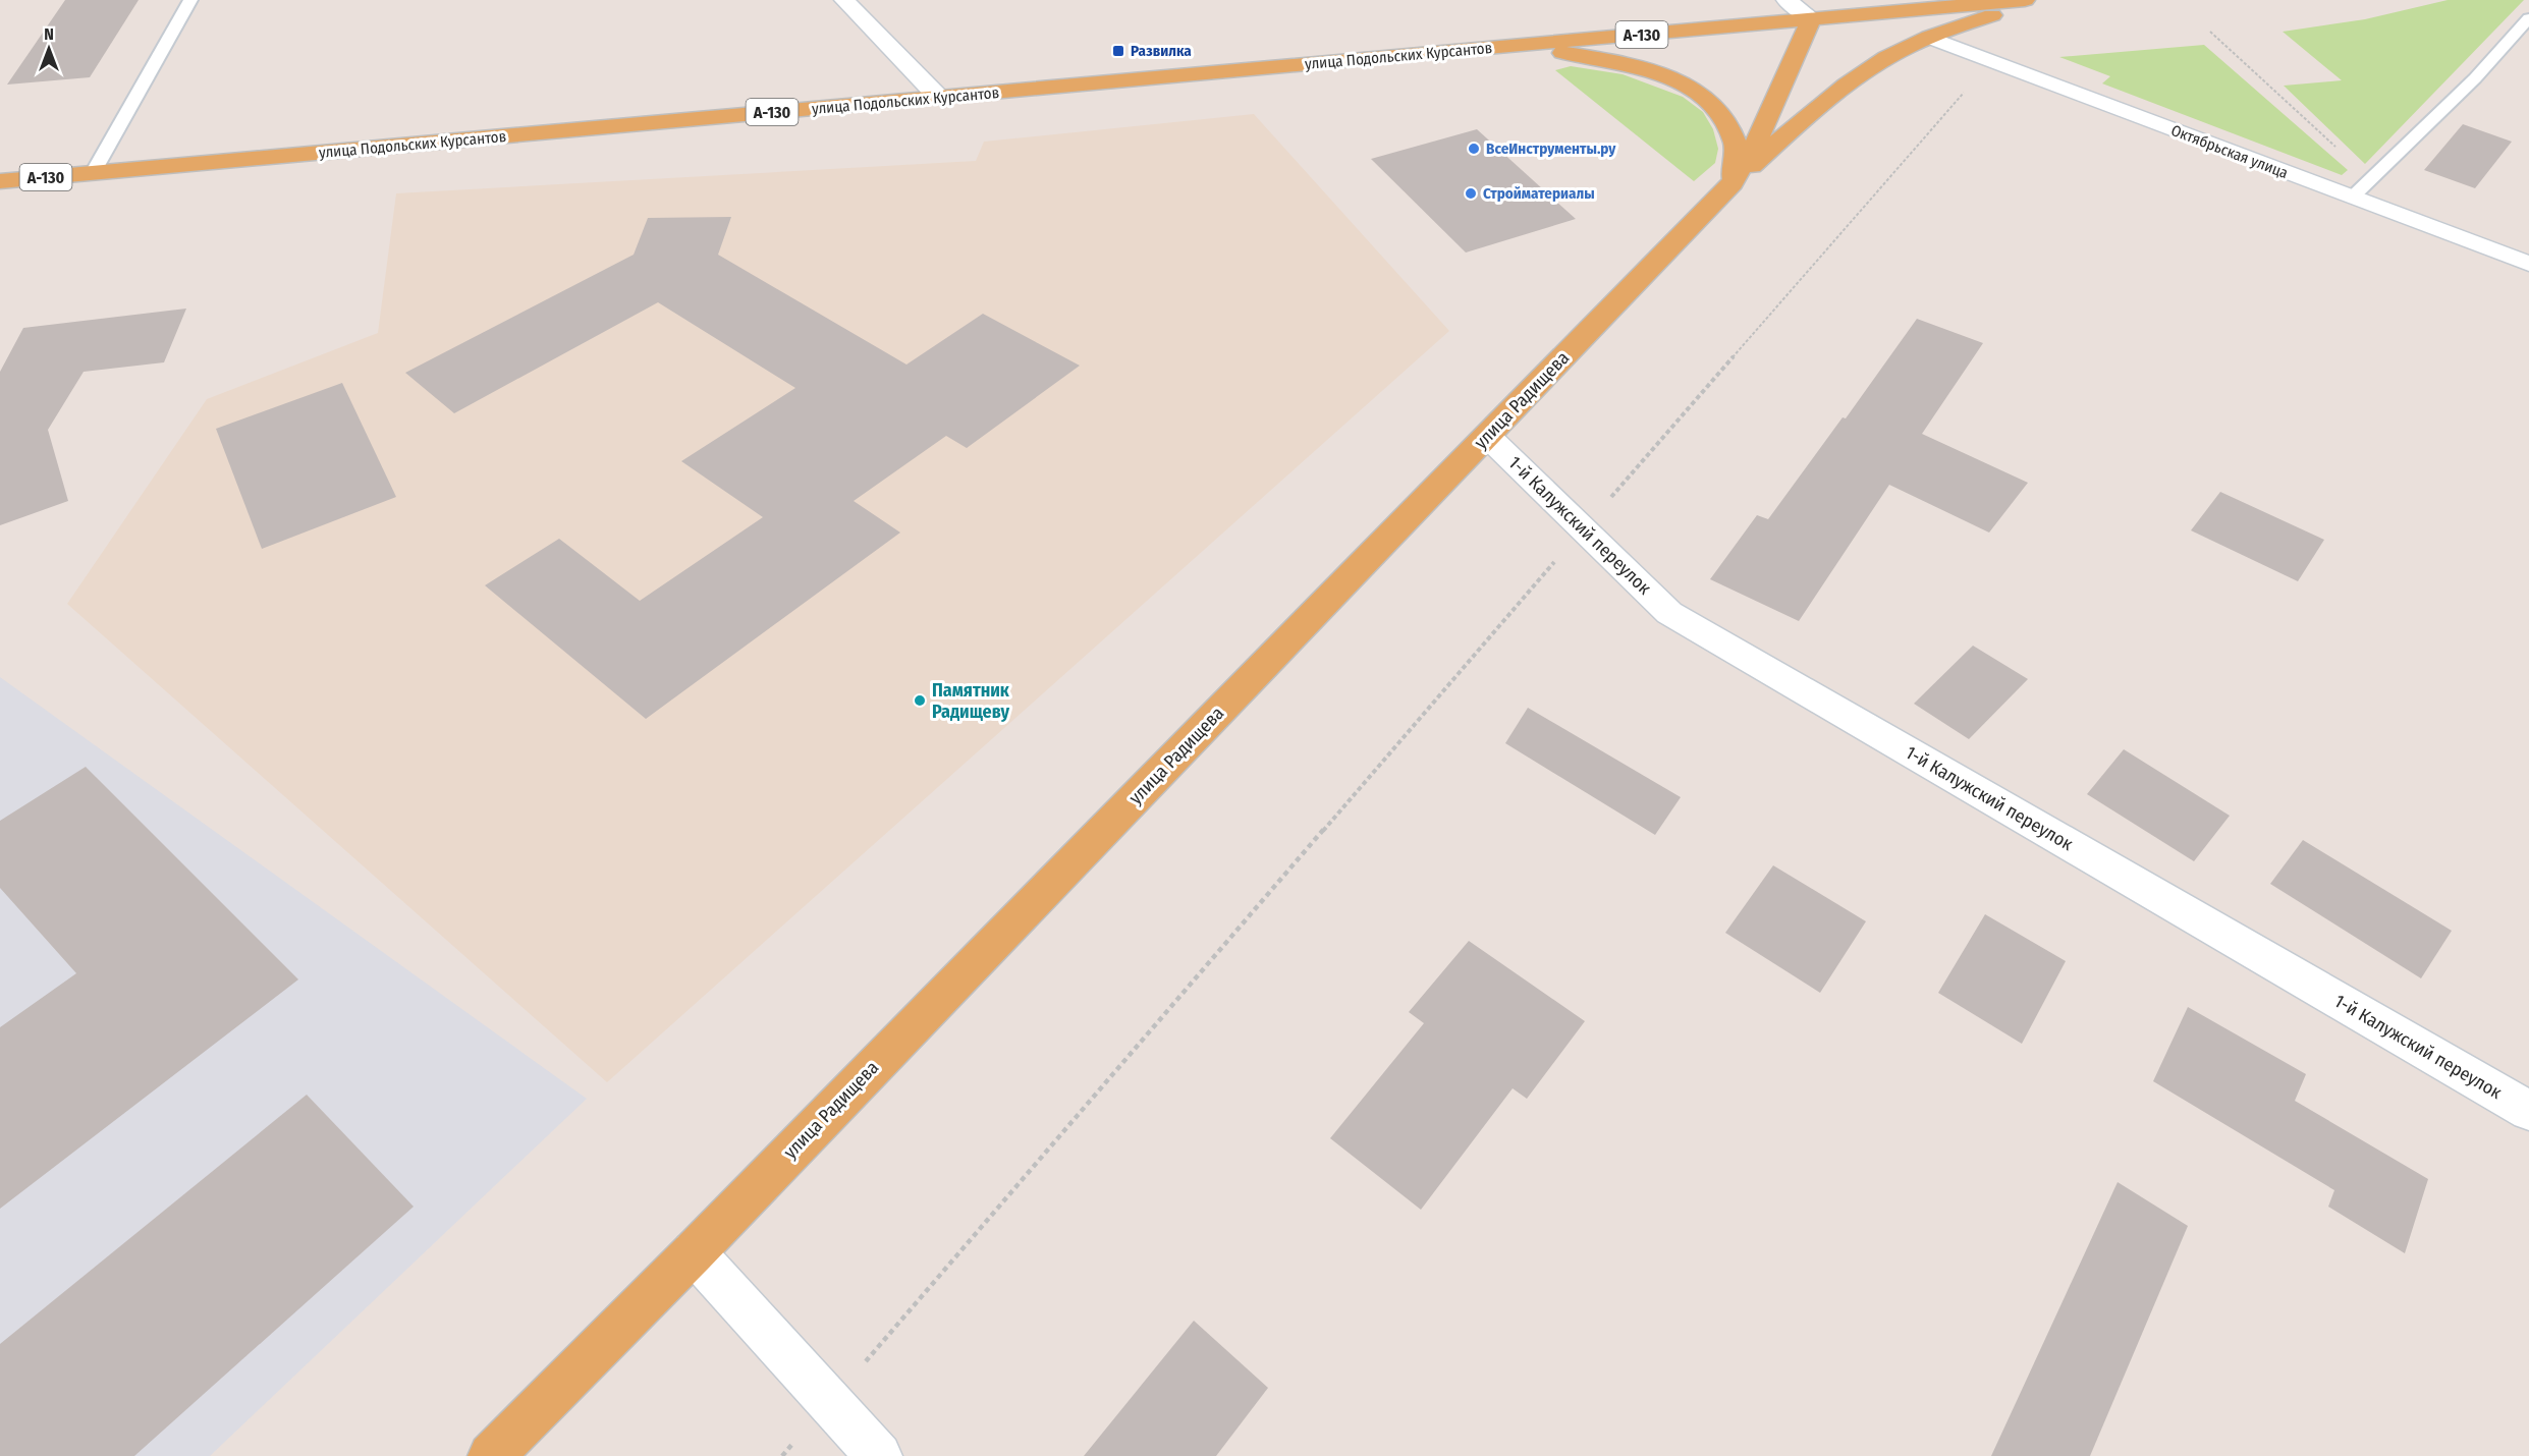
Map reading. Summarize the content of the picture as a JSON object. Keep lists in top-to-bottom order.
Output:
{
  "streets": {
    "main road": ["А-130", "улица Подольских Курсантов", "улица Радищева"],
    "street": ["Октябрьская улица", "1-й Калужский переулок"]
  },
  "crossings": [
    ["А-130", "улица Подольских Курсантов"],
    ["А-130", "улица Радищева"],
    ["улица Подольских Курсантов", "улица Радищева"],
    ["улица Радищева", "1-й Калужский переулок"]
  ],
  "places": {
    "transit": ["Развилка"],
    "other": ["ВсеИнструменты.ру", "Стройматериалы", "Памятник Радищеву"]
  },
  "north": "top"
}
